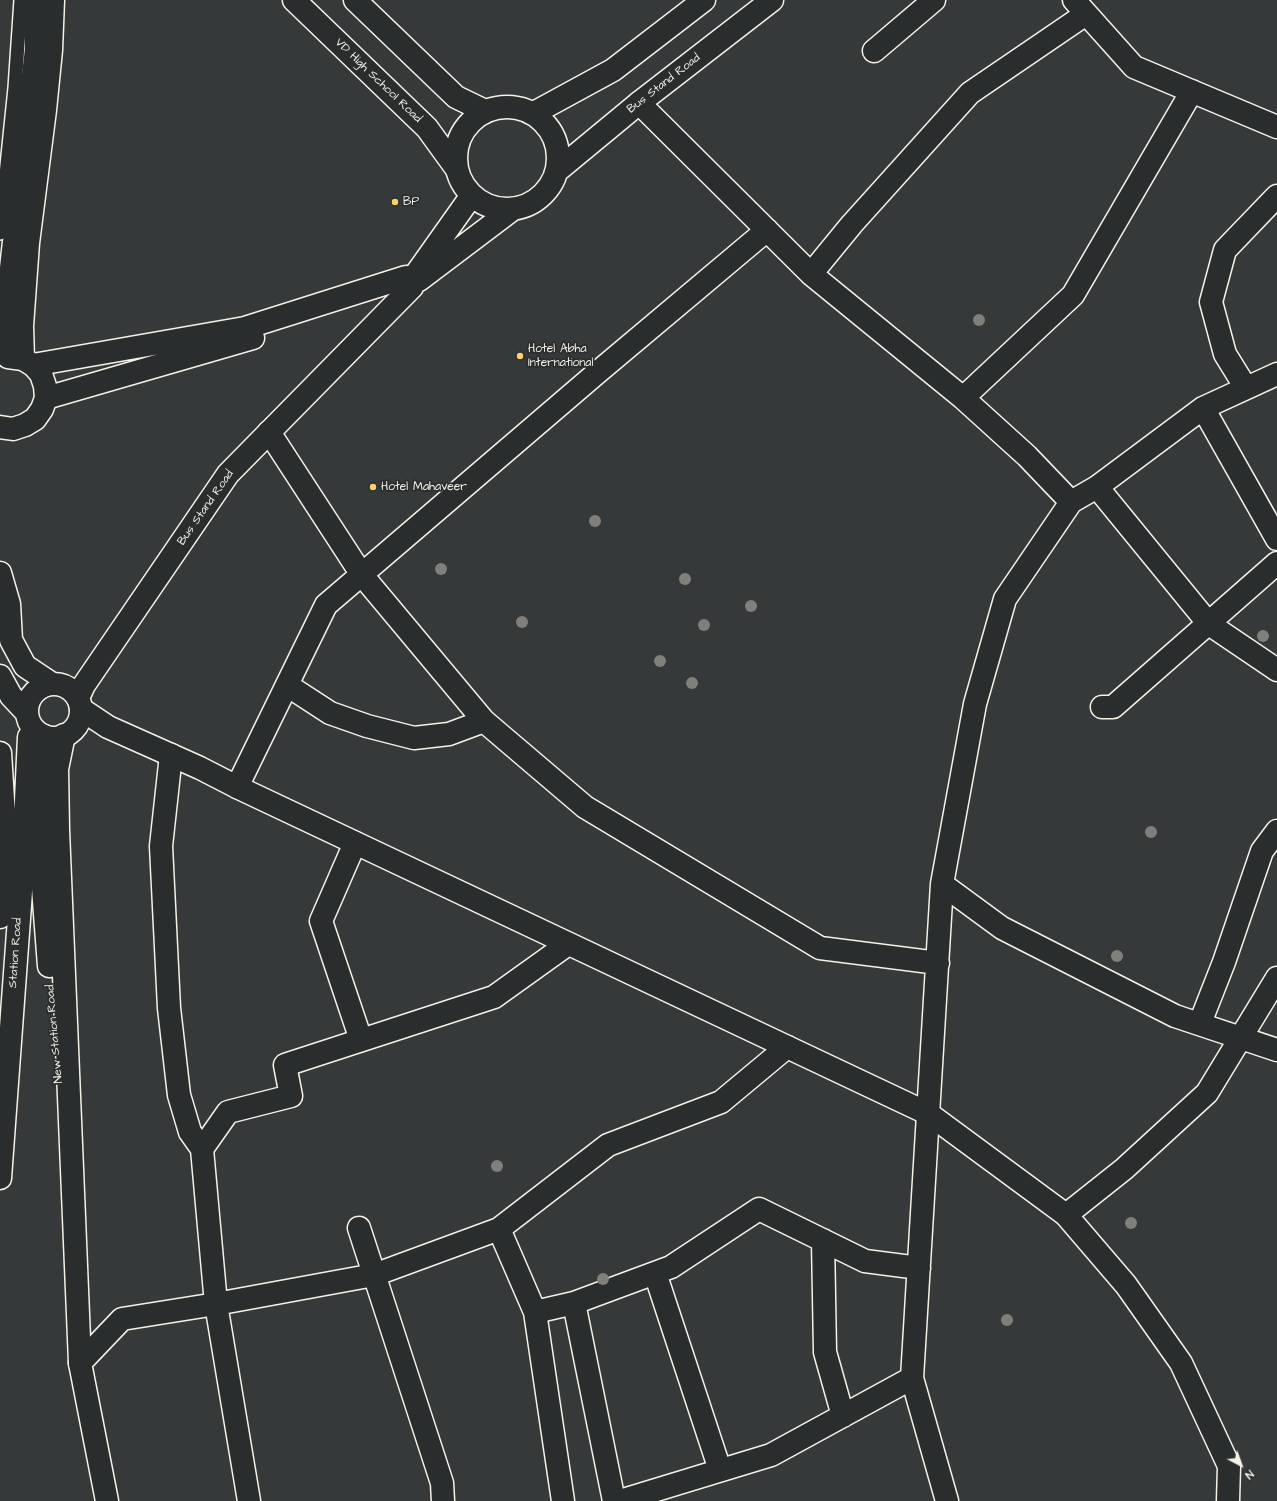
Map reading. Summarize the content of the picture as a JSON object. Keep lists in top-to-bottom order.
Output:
{
  "streets": {
    "street": [
      "VD High School Road",
      "Bus Stand Road",
      "Station Road",
      "New Station Road"
    ]
  },
  "crossings": [
    ["VD High School Road", "Bus Stand Road"],
    ["Bus Stand Road", "Station Road"],
    ["Bus Stand Road", "New Station Road"],
    ["Station Road", "New Station Road"]
  ],
  "places": ["BP", "Hotel Abha International", "Hotel Mahaveer"],
  "north": "bottom right"
}
